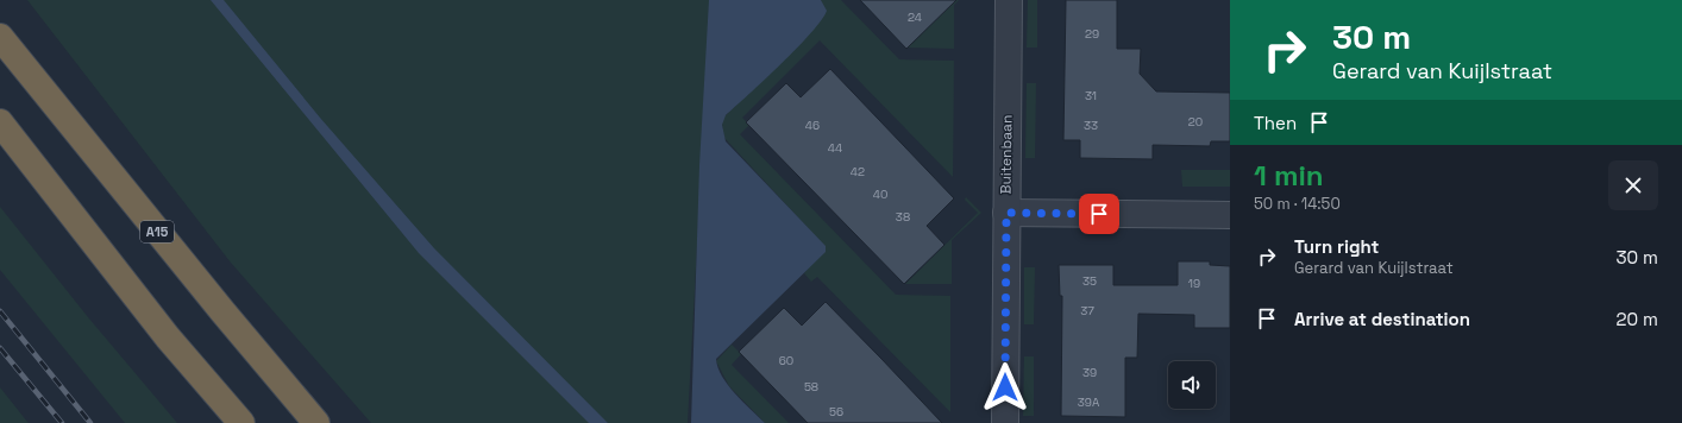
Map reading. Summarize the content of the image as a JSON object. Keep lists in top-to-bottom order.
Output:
{
  "streets": {
    "highway": ["A15"],
    "street": ["Buitenbaan"]
  },
  "house_numbers": [
    "24",
    "29",
    "31",
    "20",
    "46",
    "33",
    "44",
    "42",
    "40",
    "38",
    "35",
    "19",
    "37",
    "60",
    "39",
    "58",
    "39A",
    "56"
  ],
  "page": {
    "turn": ["30 m", "Gerard van Kuijlstraat"],
    "then": "Then",
    "heading": ["1 min", "50 m · 14:50"],
    "list": [
      {
        "name": "Turn right",
        "note": "Gerard van Kuijlstraat",
        "value": "30 m"
      },
      {
        "name": "Arrive at destination",
        "value": "20 m"
      }
    ]
  }
}
